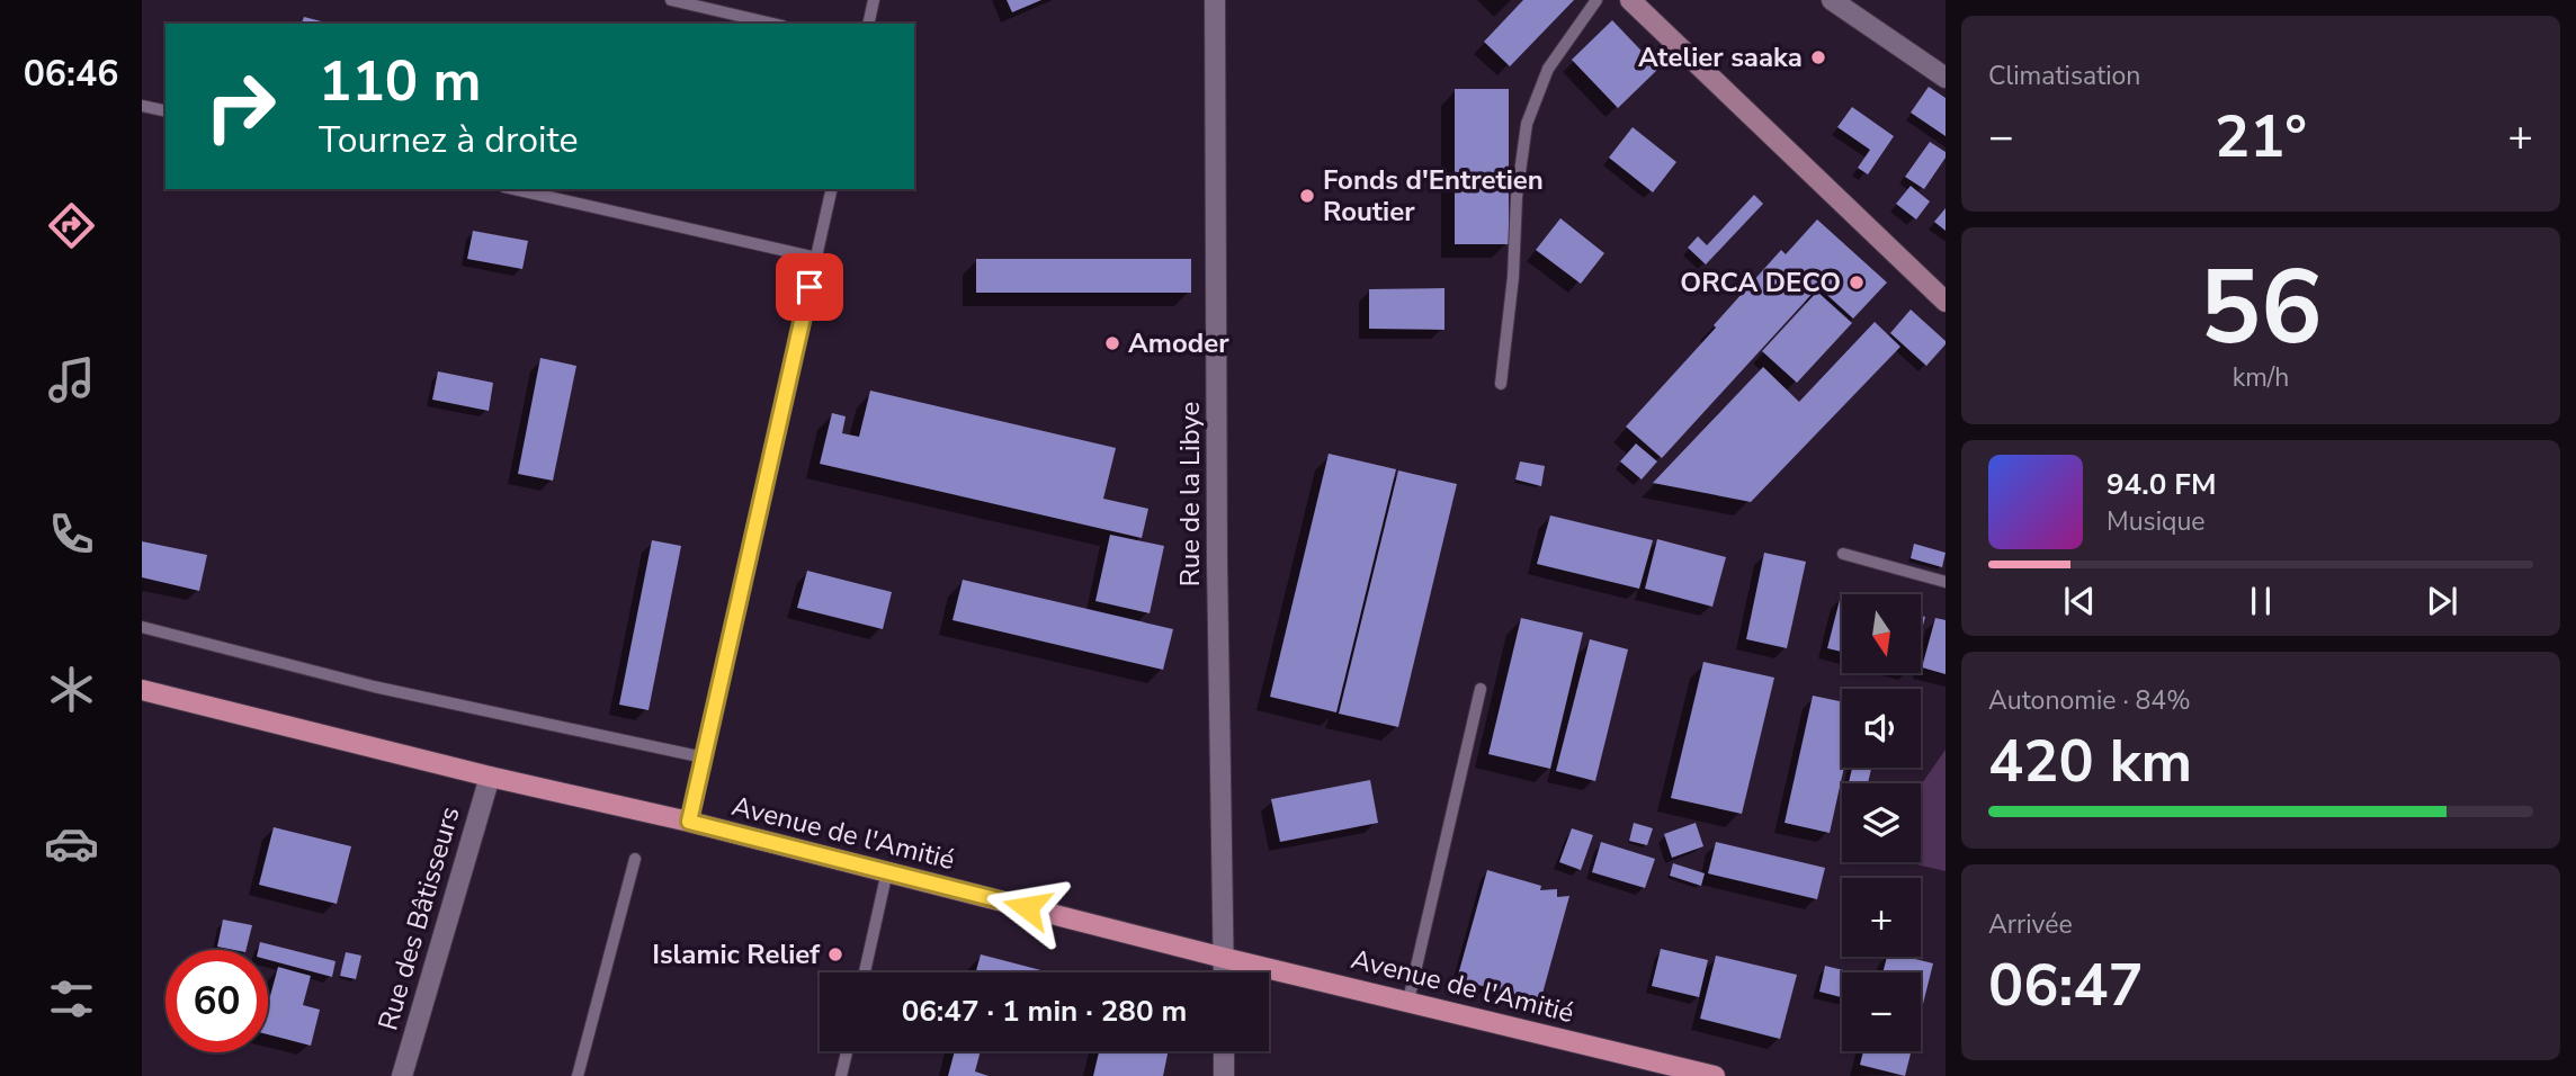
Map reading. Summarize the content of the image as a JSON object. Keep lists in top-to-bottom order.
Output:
{
  "streets": {
    "main road": ["Avenue de l'Amitié"],
    "street": ["Rue de la Libye", "Rue des Bâtisseurs"]
  },
  "crossings": [
    ["Rue de la Libye", "Avenue de l'Amitié"],
    ["Avenue de l'Amitié", "Rue des Bâtisseurs"]
  ],
  "places": [
    "Atelier saaka",
    "Fonds d'Entretien Routier",
    "ORCA DECO",
    "Amoder",
    "Islamic Relief"
  ],
  "north": "bottom",
  "page": {
    "tabs": "06:46",
    "tile": [
      "Climatisation",
      ["56", "km/h"],
      ["Autonomie · 84%", "420 km"],
      ["Arrivée", "06:47"]
    ],
    "turn": ["110 m", "Tournez à droite"],
    "heat": ["−", "21°", "+"],
    "song": ["94.0 FM", "Musique"],
    "map_buttons": ["+", "−"],
    "limit": "60",
    "trip": "06:47 · 1 min · 280 m"
  }
}
